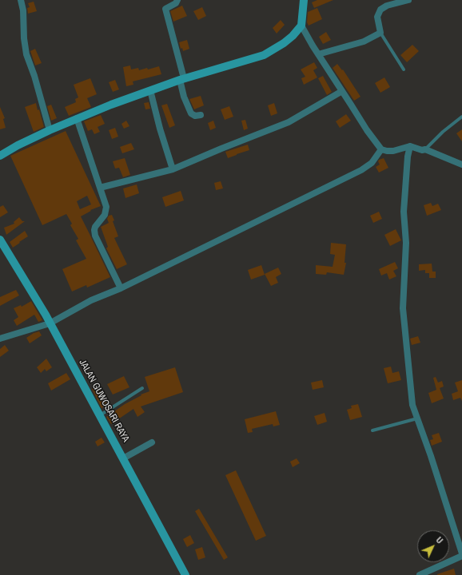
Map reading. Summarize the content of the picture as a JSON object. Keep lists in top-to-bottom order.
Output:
{
  "streets": {
    "street": ["JALAN GUWOSARI RAYA"]
  },
  "north": "top right"
}
